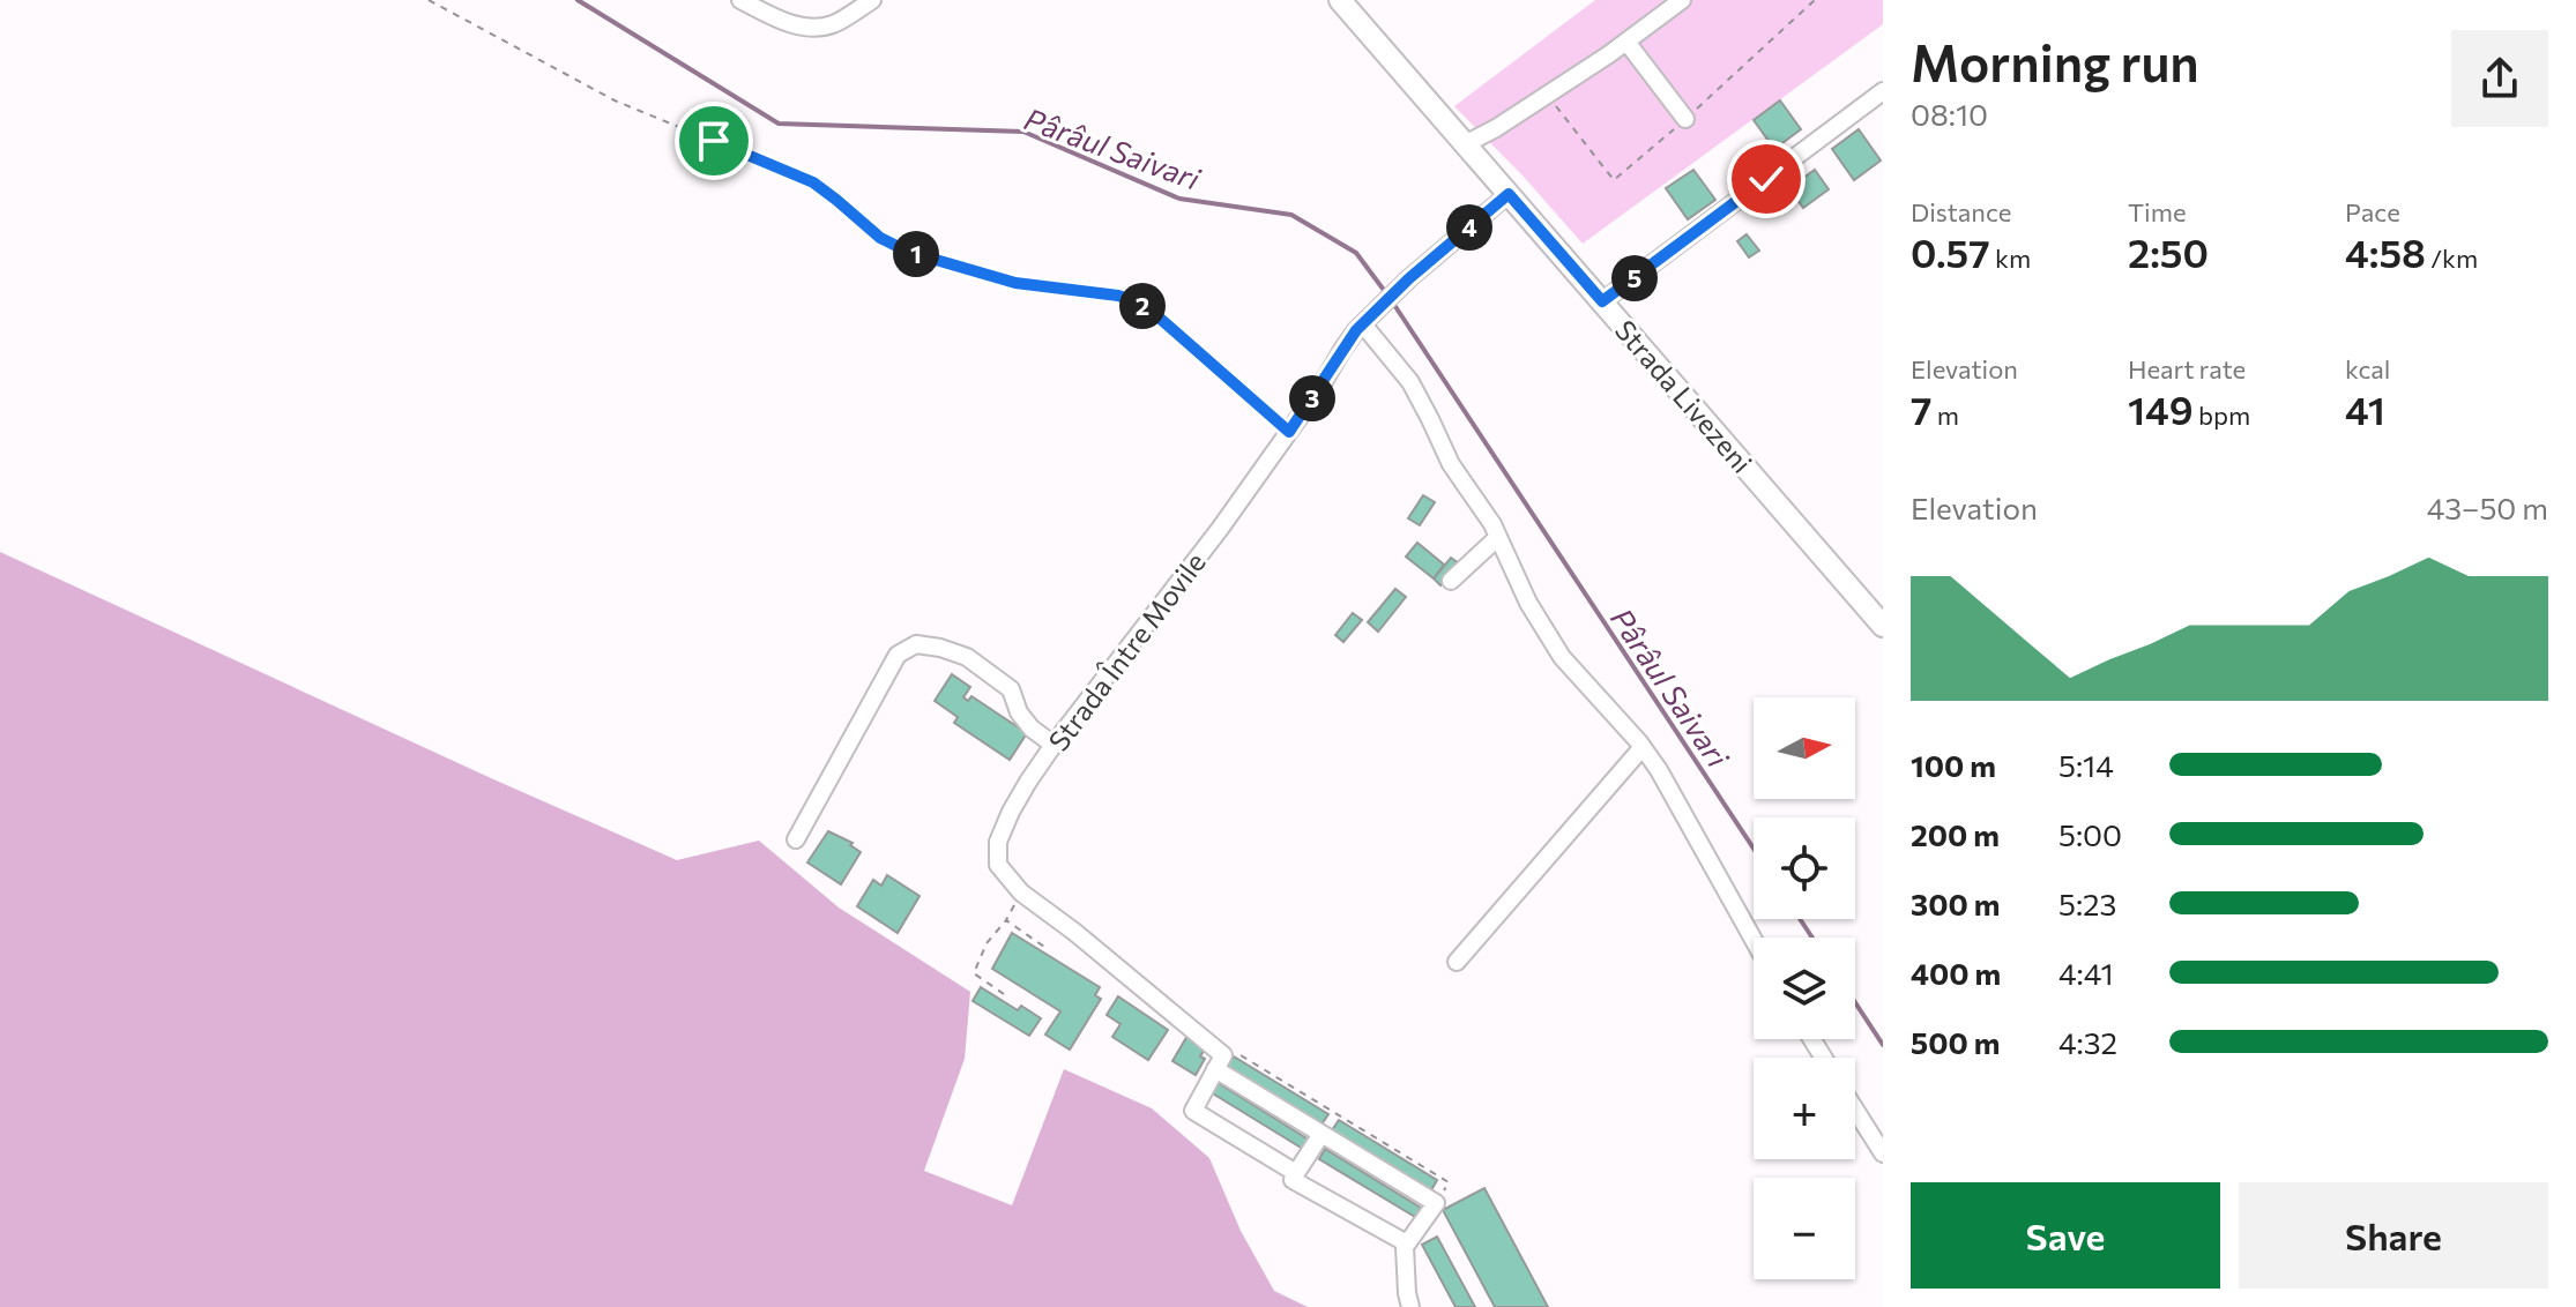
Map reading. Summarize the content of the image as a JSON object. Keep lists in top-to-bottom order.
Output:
{
  "streets": {
    "main road": ["Strada Livezeni"],
    "street": ["Strada Între Movile"]
  },
  "crossings": [
    ["Strada Livezeni", "Strada Între Movile"]
  ],
  "water": ["Pârâul Saivari"],
  "north": "right",
  "page": {
    "heading": ["Morning run", "08:10"],
    "stats": [
      ["Distance", "0.57 km"],
      ["Time", "2:50"],
      ["Pace", "4:58 /km"],
      ["Elevation", "7 m"],
      ["Heart rate", "149 bpm"],
      ["kcal", "41"]
    ],
    "pins": [
      "4",
      "1",
      "5",
      "2",
      "3"
    ],
    "chart": ["Elevation", "43–50 m"],
    "map_buttons": ["+", "−"],
    "list": [
      {
        "name": "100 m",
        "note": "5:14"
      },
      {
        "name": "200 m",
        "note": "5:00"
      },
      {
        "name": "300 m",
        "note": "5:23"
      },
      {
        "name": "400 m",
        "note": "4:41"
      },
      {
        "name": "500 m",
        "note": "4:32"
      }
    ],
    "buttons": ["Save", "Share"]
  }
}
